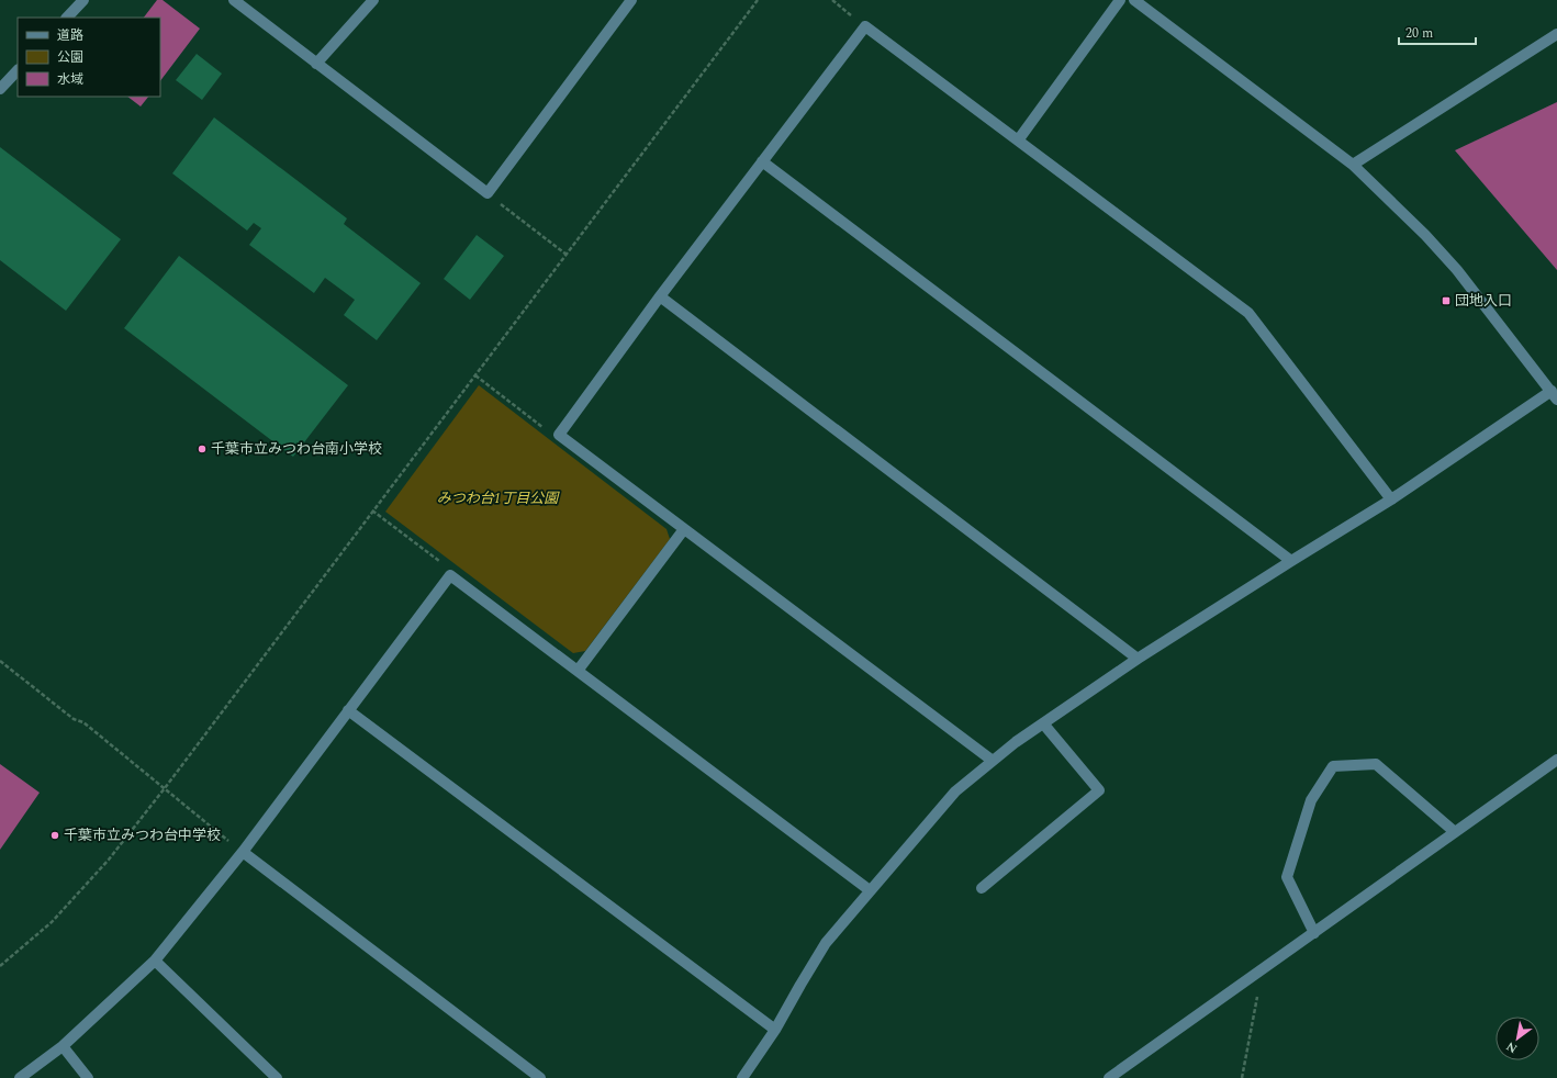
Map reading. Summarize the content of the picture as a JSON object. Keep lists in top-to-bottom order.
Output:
{
  "parks": ["みつわ台1丁目公園"],
  "places": {
    "transit": ["団地入口"],
    "other": ["千葉市立みつわ台南小学校", "千葉市立みつわ台中学校"]
  },
  "legend": ["道路", "公園", "水域"],
  "scale_bar": "20 m",
  "north": "bottom left"
}
